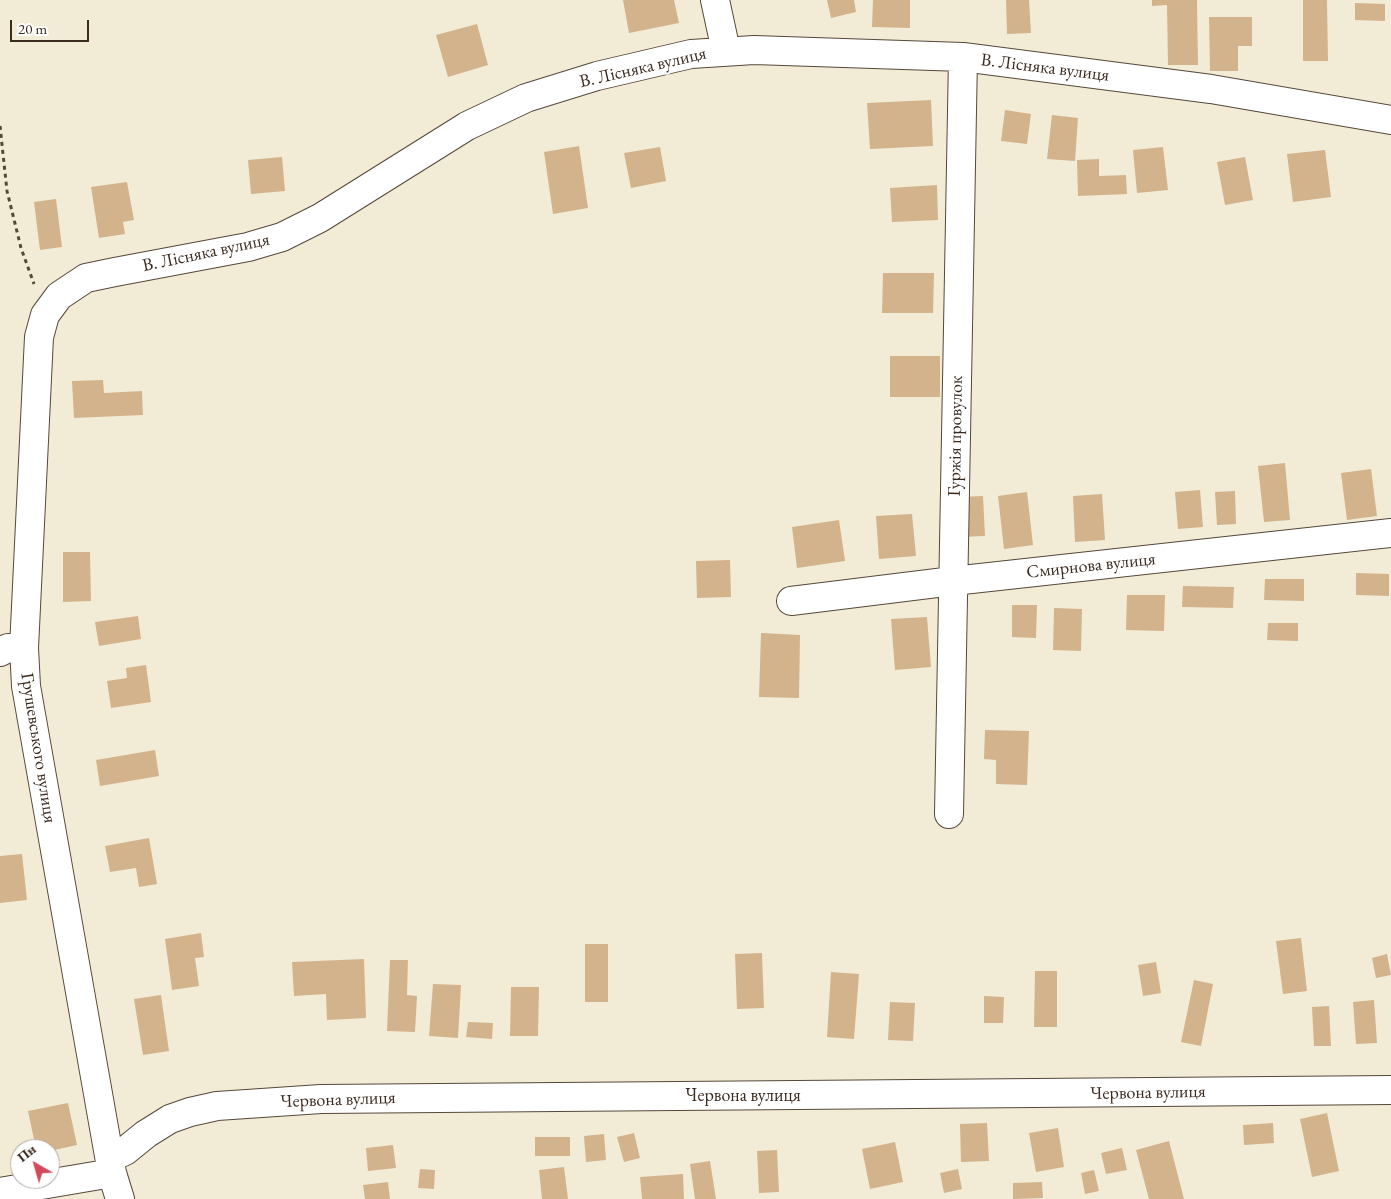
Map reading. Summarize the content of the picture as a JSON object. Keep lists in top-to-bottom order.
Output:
{
  "streets": {
    "street": [
      "В. Лісняка вулиця",
      "Гуржія провулок",
      "Смирнова вулиця",
      "Грушевського вулиця",
      "Червона вулиця"
    ]
  },
  "crossings": [
    ["В. Лісняка вулиця", "Гуржія провулок"],
    ["В. Лісняка вулиця", "Грушевського вулиця"],
    ["Гуржія провулок", "Смирнова вулиця"],
    ["Грушевського вулиця", "Червона вулиця"]
  ],
  "scale_bar": "20 m",
  "north": "top left"
}
